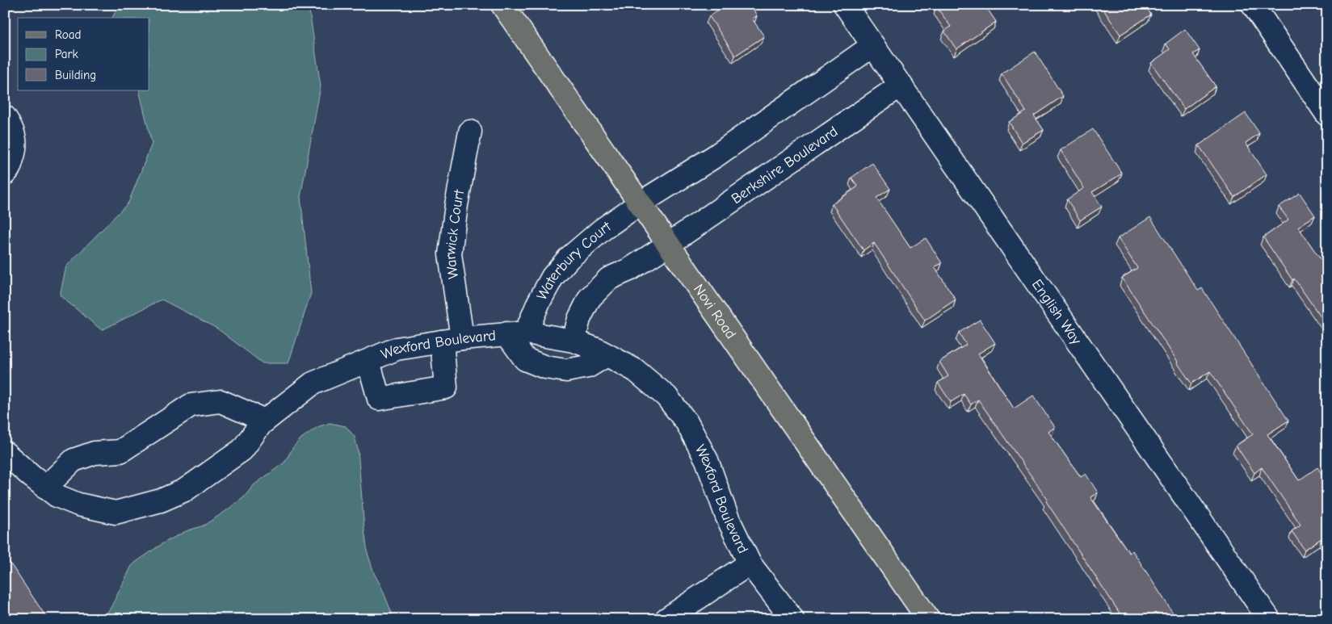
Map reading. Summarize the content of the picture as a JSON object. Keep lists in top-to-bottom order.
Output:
{
  "streets": {
    "main road": ["Novi Road"],
    "street": [
      "Berkshire Boulevard",
      "Warwick Court",
      "Waterbury Court",
      "English Way",
      "Wexford Boulevard"
    ]
  },
  "crossings": [
    ["Berkshire Boulevard", "English Way"],
    ["Berkshire Boulevard", "Novi Road"],
    ["Warwick Court", "Wexford Boulevard"],
    ["Waterbury Court", "Novi Road"],
    ["Waterbury Court", "Wexford Boulevard"]
  ],
  "legend": ["Road", "Park", "Building"]
}
